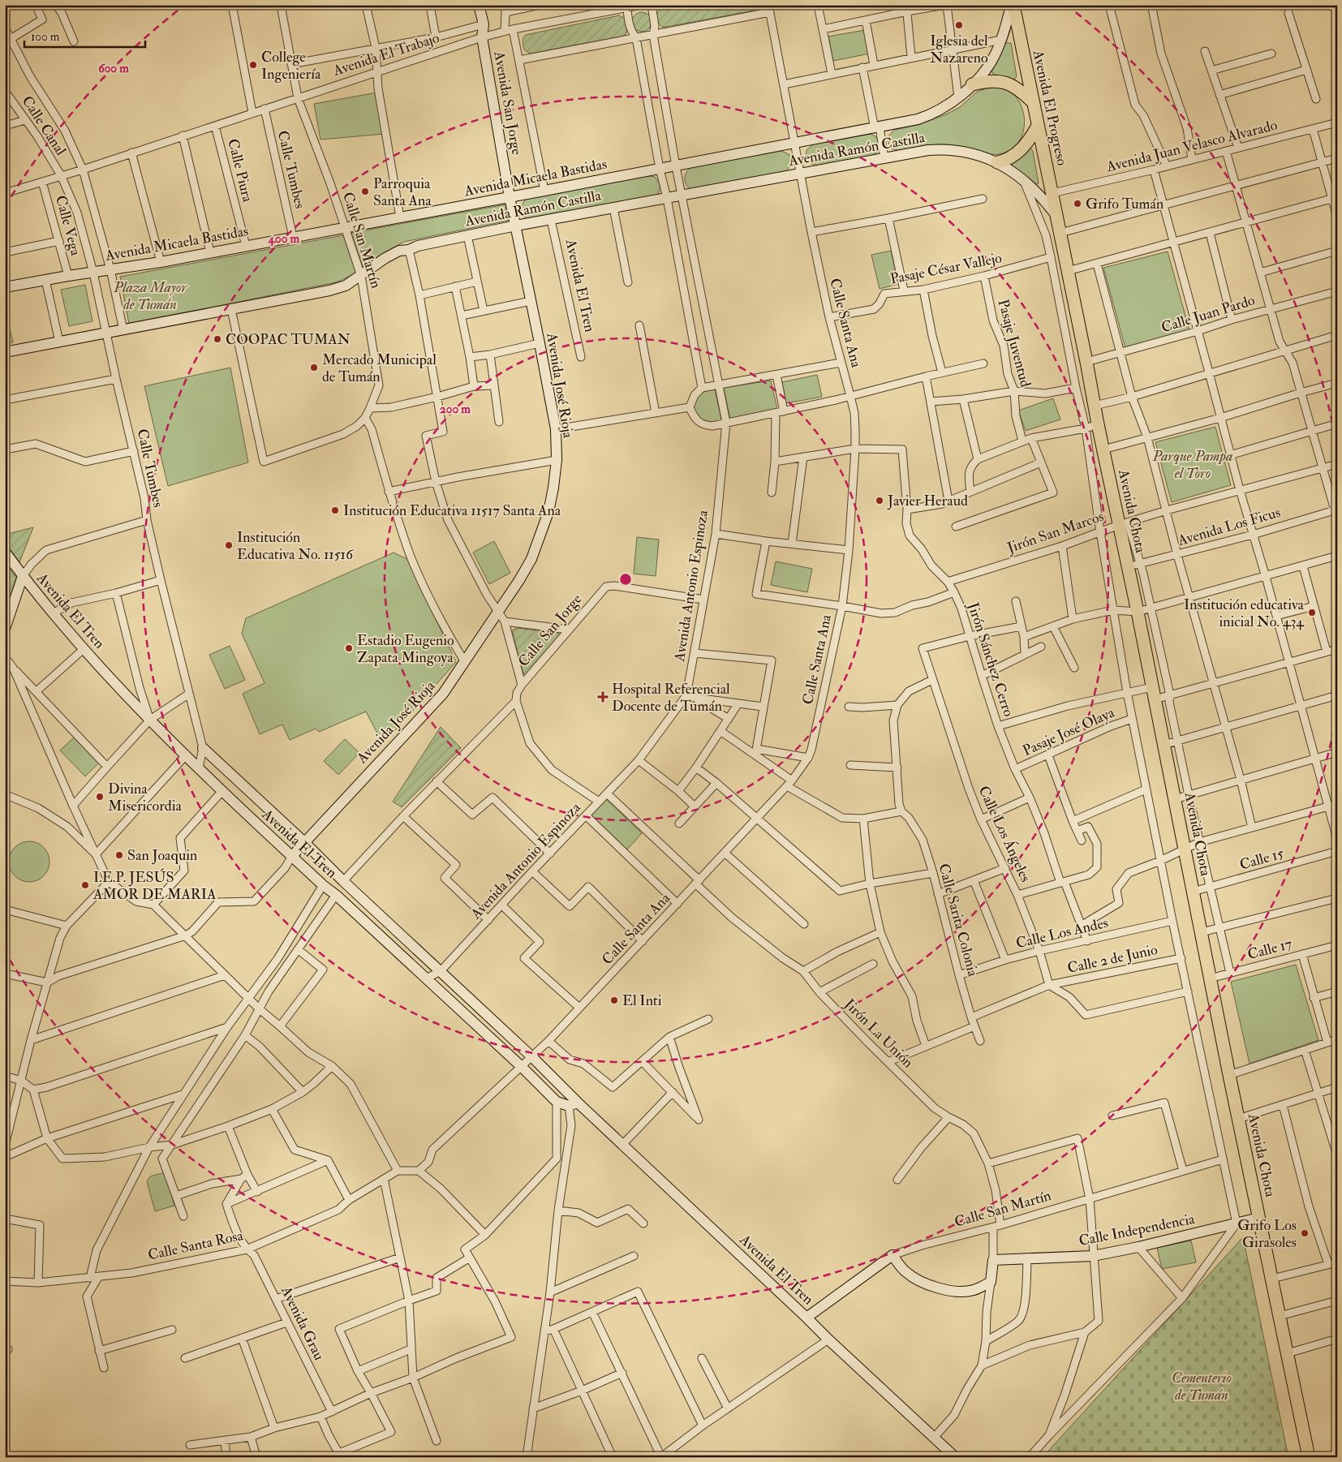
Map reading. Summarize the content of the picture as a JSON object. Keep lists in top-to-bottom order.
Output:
{
  "streets": {
    "highway": ["Avenida El Progreso", "Avenida Chota"],
    "main road": [
      "Avenida San Jorge",
      "Avenida Ramón Castilla",
      "Avenida Micaela Bastidas",
      "Calle San Martín",
      "Avenida El Tren",
      "Avenida José Rioja",
      "Calle Independencia"
    ],
    "street": [
      "Avenida El Trabajo",
      "Calle Canal",
      "Avenida Juan Velasco Alvarado",
      "Calle Tumbes",
      "Calle Piura",
      "Calle Vega",
      "Pasaje César Vallejo",
      "Calle Juan Pardo",
      "Calle Santa Ana",
      "Pasaje Juventud",
      "Avenida Los Ficus",
      "Jirón San Marcos",
      "Avenida Antonio Espinoza",
      "Calle San Jorge",
      "Jirón Sánchez Cerro",
      "Pasaje José Olaya",
      "Calle Los Ángeles",
      "Calle 15",
      "Calle Sarita Colonia",
      "Calle Los Andes",
      "Calle 17",
      "Calle 2 de Junio",
      "Jirón La Unión",
      "Calle Santa Rosa",
      "Avenida Grau"
    ]
  },
  "crossings": [
    ["Avenida El Trabajo", "Avenida San Jorge"],
    ["Avenida El Trabajo", "Calle Canal"],
    ["Avenida El Trabajo", "Calle Tumbes"],
    ["Avenida El Trabajo", "Calle Piura"],
    ["Avenida El Trabajo", "Calle Vega"],
    ["Avenida El Trabajo", "Calle San Martín"],
    ["Avenida San Jorge", "Avenida Micaela Bastidas"],
    ["Avenida San Jorge", "Avenida José Rioja"],
    ["Avenida El Progreso", "Avenida Juan Velasco Alvarado"],
    ["Avenida El Progreso", "Avenida Ramón Castilla"],
    ["Avenida El Progreso", "Avenida Micaela Bastidas"],
    ["Avenida El Progreso", "Avenida Chota"],
    ["Calle Canal", "Calle Tumbes"],
    ["Avenida Ramón Castilla", "Calle Tumbes"],
    ["Avenida Ramón Castilla", "Calle San Martín"],
    ["Avenida Ramón Castilla", "Avenida El Tren"],
    ["Avenida Ramón Castilla", "Calle Santa Ana"],
    ["Avenida Ramón Castilla", "Avenida José Rioja"],
    ["Avenida Ramón Castilla", "Avenida Chota"],
    ["Avenida Ramón Castilla", "Avenida Antonio Espinoza"],
    ["Calle Tumbes", "Avenida Micaela Bastidas"],
    ["Calle Tumbes", "Avenida El Tren"],
    ["Calle Piura", "Avenida Micaela Bastidas"],
    ["Avenida Micaela Bastidas", "Calle Vega"],
    ["Avenida Micaela Bastidas", "Calle San Martín"],
    ["Avenida Micaela Bastidas", "Calle Santa Ana"],
    ["Avenida Micaela Bastidas", "Avenida José Rioja"],
    ["Avenida Micaela Bastidas", "Avenida Antonio Espinoza"],
    ["Calle San Martín", "Avenida El Tren"],
    ["Calle San Martín", "Jirón La Unión"],
    ["Pasaje César Vallejo", "Calle Santa Ana"],
    ["Pasaje César Vallejo", "Pasaje Juventud"],
    ["Avenida El Tren", "Calle Santa Ana"],
    ["Avenida El Tren", "Avenida José Rioja"],
    ["Avenida El Tren", "Avenida Antonio Espinoza"],
    ["Calle Juan Pardo", "Avenida Chota"],
    ["Calle Santa Ana", "Jirón Sánchez Cerro"],
    ["Calle Santa Ana", "Jirón La Unión"],
    ["Avenida Chota", "Avenida Los Ficus"],
    ["Avenida Chota", "Jirón San Marcos"],
    ["Avenida Chota", "Calle 15"],
    ["Avenida Chota", "Calle 17"],
    ["Avenida Chota", "Calle Independencia"],
    ["Jirón San Marcos", "Jirón Sánchez Cerro"],
    ["Avenida Antonio Espinoza", "Calle San Jorge"],
    ["Avenida Antonio Espinoza", "Jirón La Unión"],
    ["Jirón Sánchez Cerro", "Pasaje José Olaya"],
    ["Jirón Sánchez Cerro", "Calle Los Ángeles"],
    ["Jirón Sánchez Cerro", "Calle Los Andes"],
    ["Calle Los Ángeles", "Calle Los Andes"],
    ["Calle Los Ángeles", "Calle 2 de Junio"],
    ["Calle Sarita Colonia", "Calle Los Andes"],
    ["Calle Sarita Colonia", "Calle 2 de Junio"],
    ["Jirón La Unión", "Calle Independencia"],
    ["Calle Santa Rosa", "Avenida Grau"]
  ],
  "parks": ["Plaza Mayor de Tumán", "Parque Pampa el Toro", "Cementerio de Tumán"],
  "places": {
    "other": [
      "Iglesia del Nazareno",
      "College Ingeniería",
      "Parroquia Santa Ana",
      "Grifo Tumán",
      "COOPAC TUMAN",
      "Mercado Municipal de Tumán",
      "Javier Heraud",
      "Institución Educativa 11517 Santa Ana",
      "Institución Educativa No. 11516",
      "Institución educativa inicial No. 434",
      "Estadio Eugenio Zapata Mingoya",
      "Divina Misericordia",
      "San Joaquin",
      "I.E.P. JESÚS AMOR DE MARIA",
      "El Inti",
      "Grifo Los Girasoles"
    ],
    "health": ["Hospital Referencial Docente de Tumán"]
  },
  "scale_bar": "100 m",
  "rings": ["600 m", "400 m", "200 m"]
}
